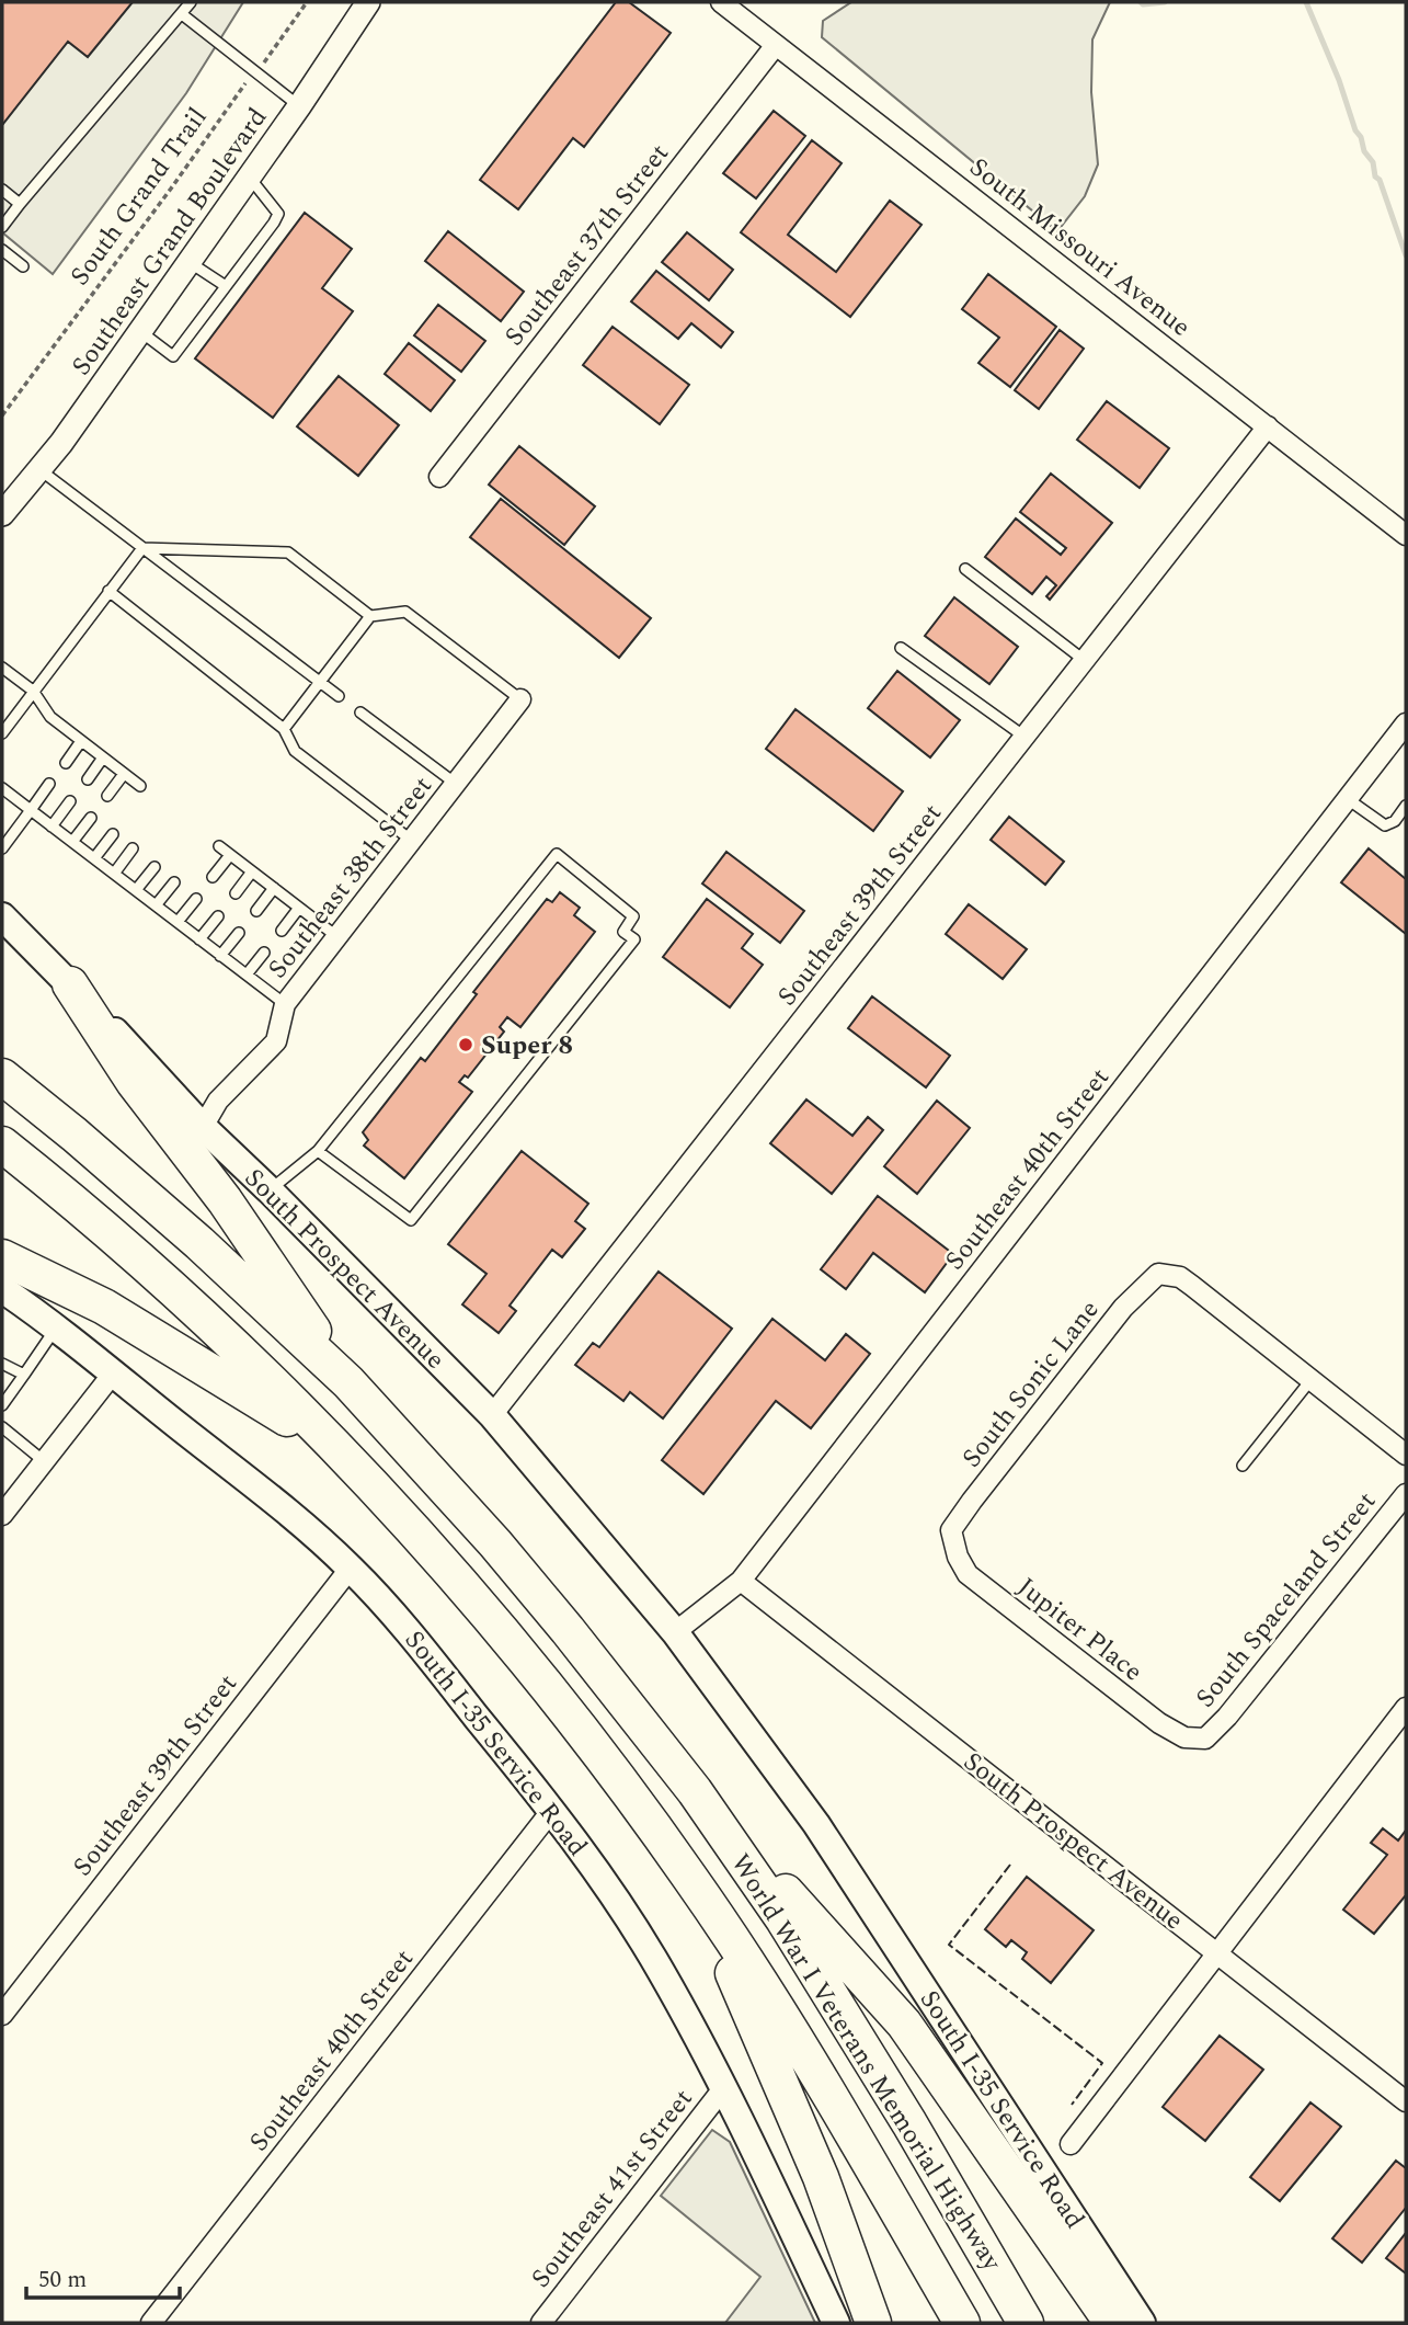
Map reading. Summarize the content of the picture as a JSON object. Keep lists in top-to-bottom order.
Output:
{
  "streets": {
    "highway": ["World War I Veterans Memorial Highway"],
    "main road": ["South Prospect Avenue", "South I-35 Service Road"],
    "street": [
      "Southeast Grand Boulevard",
      "Southeast 37th Street",
      "South Missouri Avenue",
      "Southeast 38th Street",
      "Southeast 39th Street",
      "Southeast 40th Street",
      "South Sonic Lane",
      "South Spaceland Street",
      "Jupiter Place",
      "Southeast 41st Street"
    ],
    "path": ["South Grand Trail"]
  },
  "crossings": [
    ["Southeast 37th Street", "South Missouri Avenue"],
    ["South Missouri Avenue", "Southeast 39th Street"],
    ["Southeast 38th Street", "South Prospect Avenue"],
    ["Southeast 39th Street", "South Prospect Avenue"],
    ["Southeast 39th Street", "South I-35 Service Road"],
    ["Southeast 40th Street", "South Prospect Avenue"],
    ["Southeast 40th Street", "South I-35 Service Road"],
    ["South Prospect Avenue", "South I-35 Service Road"],
    ["South Sonic Lane", "Jupiter Place"],
    ["South Spaceland Street", "Jupiter Place"],
    ["South I-35 Service Road", "Southeast 41st Street"]
  ],
  "places": ["Super 8"],
  "scale_bar": "50 m"
}
